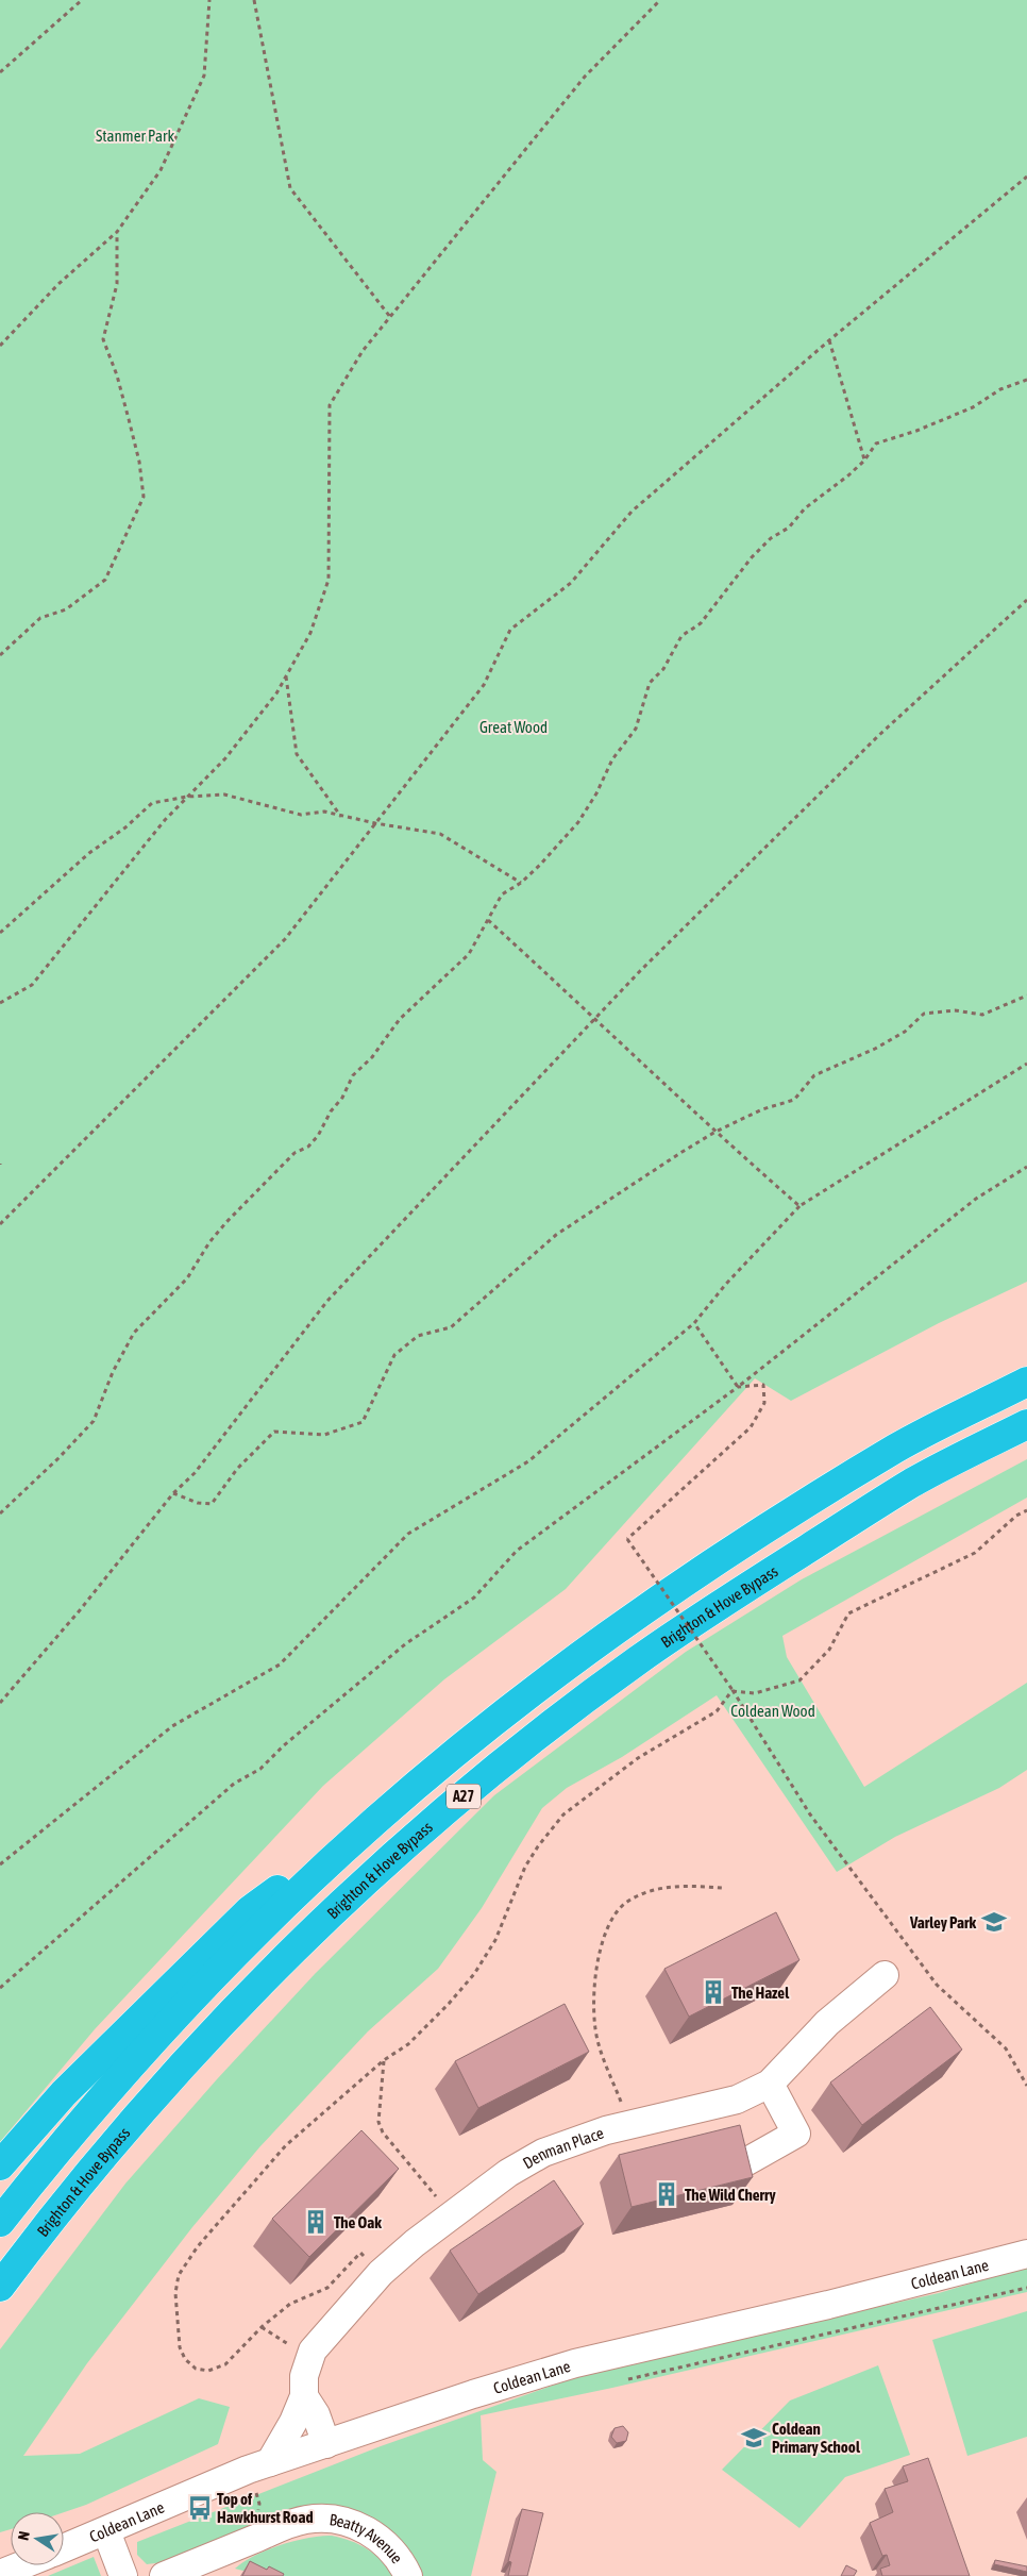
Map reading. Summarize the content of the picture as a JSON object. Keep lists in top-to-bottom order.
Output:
{
  "streets": {
    "highway": ["Brighton & Hove Bypass", "A27"],
    "street": ["Denman Place", "Coldean Lane", "Beatty Avenue"]
  },
  "parks": ["Stanmer Park", "Great Wood", "Coldean Wood"],
  "places": {
    "school or university": ["Varley Park", "Coldean Primary School"],
    "building": ["The Hazel", "The Wild Cherry", "The Oak"],
    "bus stop": ["Top of Hawkhurst Road"]
  },
  "north": "left"
}
